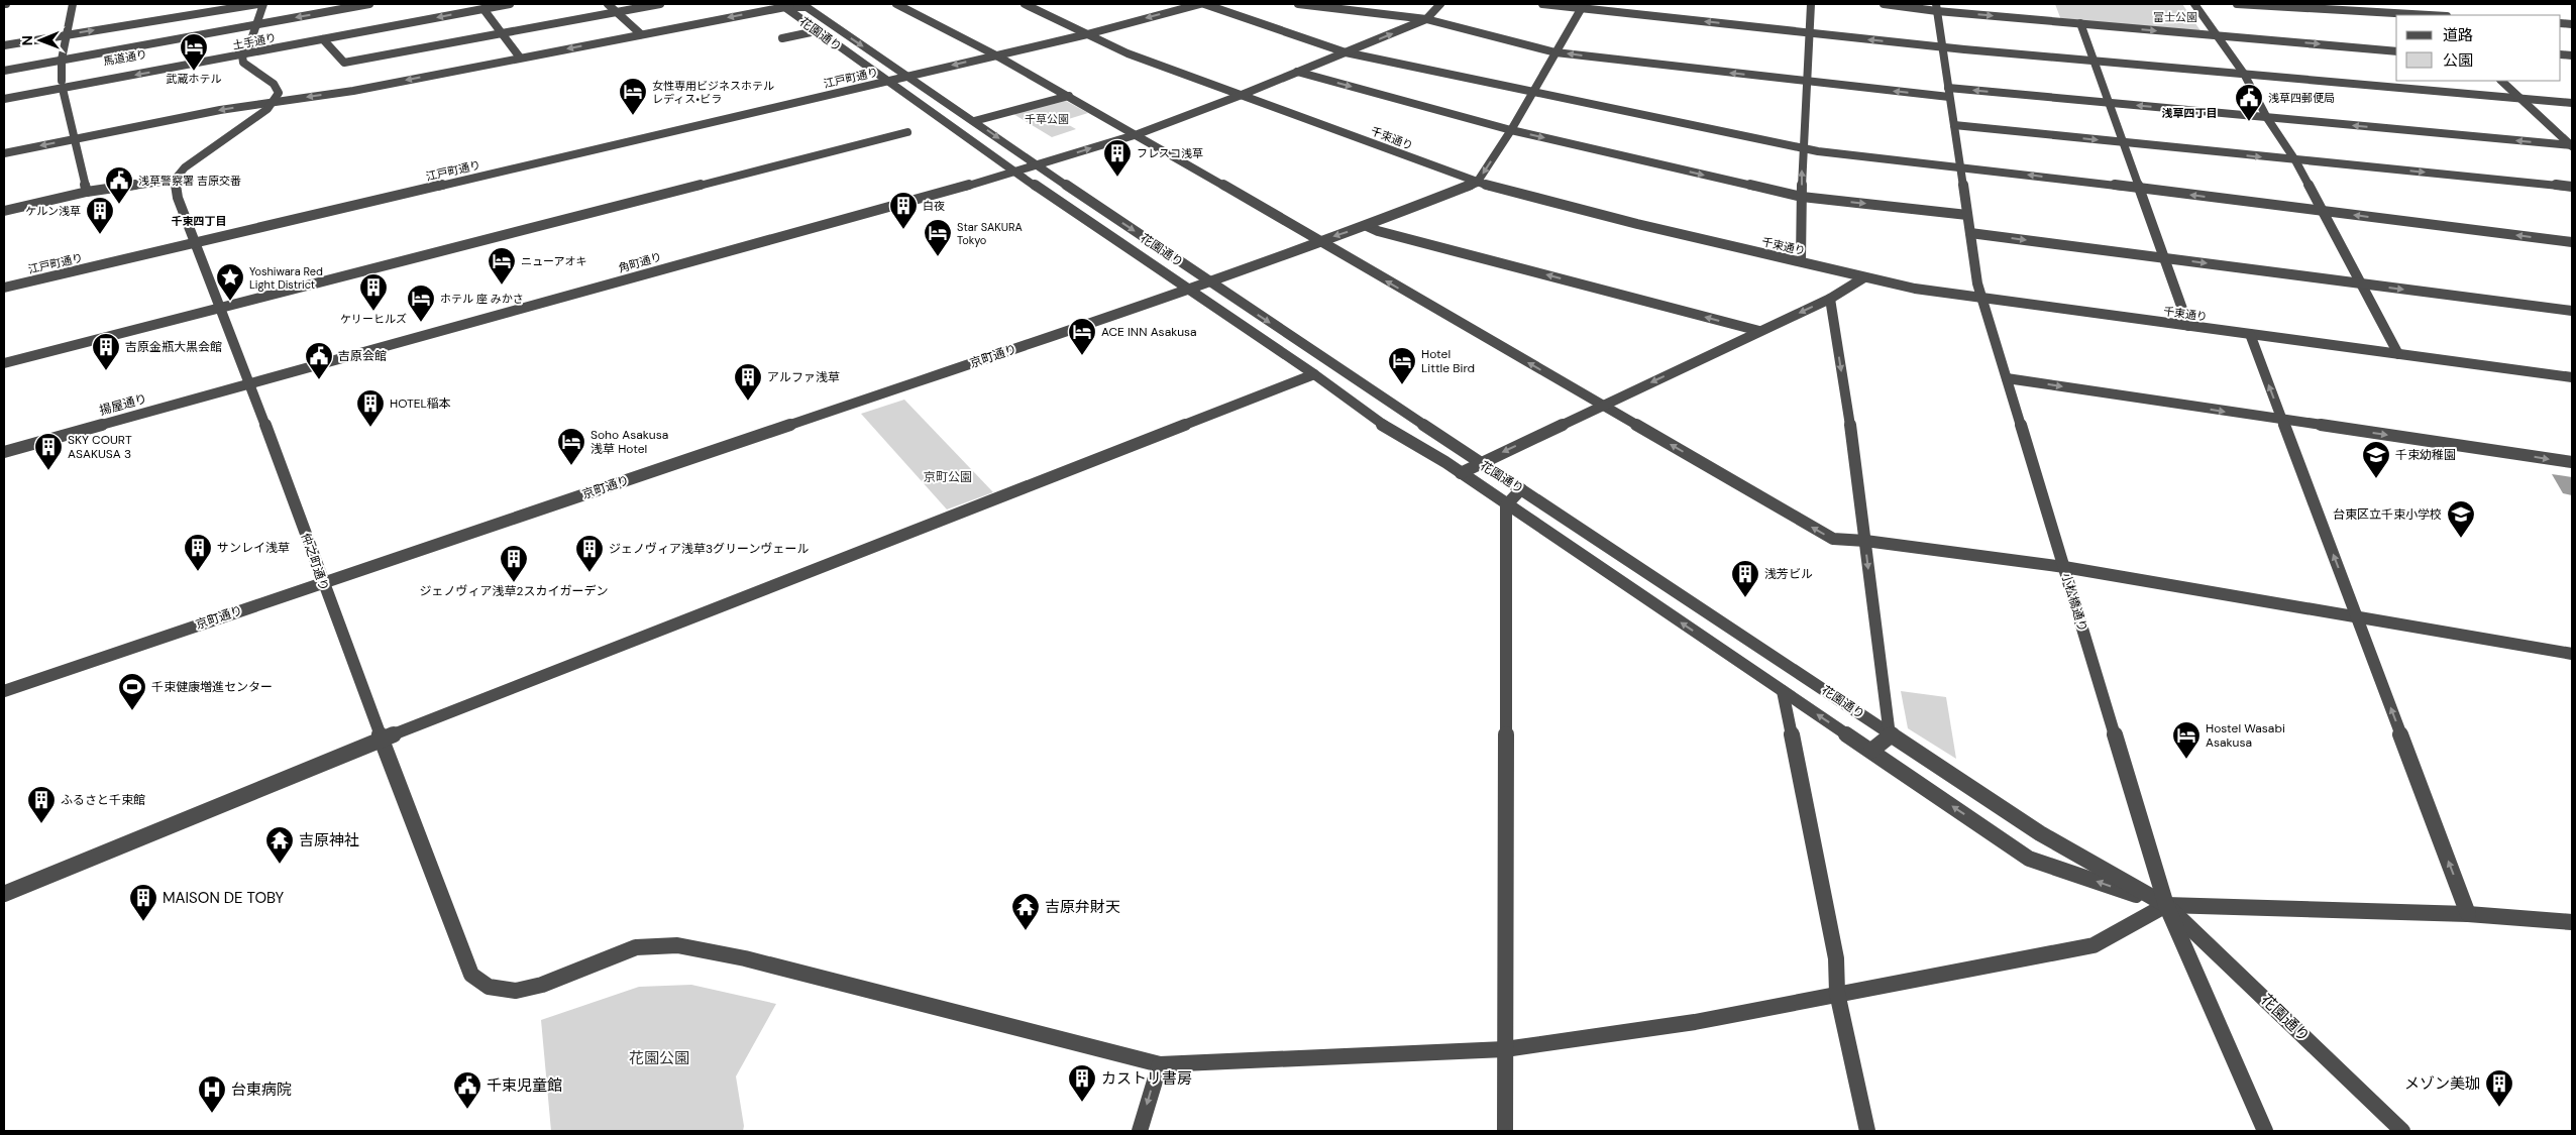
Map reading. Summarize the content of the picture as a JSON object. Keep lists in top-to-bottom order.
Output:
{
  "streets": {
    "street": [
      "花園通り",
      "土手通り",
      "馬道通り",
      "江戸町通り",
      "千束通り",
      "角町通り",
      "京町通り",
      "揚屋通り",
      "仲之町通り",
      "小松橋通り"
    ]
  },
  "crossings": [
    ["花園通り", "江戸町通り"],
    ["花園通り", "角町通り"],
    ["花園通り", "京町通り"],
    ["花園通り", "仲之町通り"],
    ["花園通り", "小松橋通り"],
    ["土手通り", "馬道通り"],
    ["江戸町通り", "千束通り"],
    ["江戸町通り", "仲之町通り"],
    ["千束通り", "角町通り"],
    ["千束通り", "京町通り"],
    ["千束通り", "小松橋通り"],
    ["角町通り", "揚屋通り"],
    ["角町通り", "仲之町通り"],
    ["京町通り", "仲之町通り"],
    ["揚屋通り", "仲之町通り"],
    ["仲之町通り", "小松橋通り"]
  ],
  "districts": ["浅草四丁目", "千束四丁目"],
  "parks": [
    "富士公園",
    "千草公園",
    "京町公園",
    "花園公園"
  ],
  "places": {
    "hotel": [
      "武蔵ホテル",
      "女性専用ビジネスホテル レディス•ビラ",
      "Star SAKURA Tokyo",
      "ニューアオキ",
      "ホテル 座 みかさ",
      "ACE INN Asakusa",
      "Hotel Little Bird",
      "Soho Asakusa 浅草 Hotel",
      "Hostel Wasabi Asakusa"
    ],
    "public building": [
      "浅草四郵便局",
      "浅草警察署 吉原交番",
      "吉原会館",
      "千束児童館"
    ],
    "building": [
      "フレスコ浅草",
      "白夜",
      "ケルン浅草",
      "ケリーヒルズ",
      "吉原金瓶大黒会館",
      "アルファ浅草",
      "HOTEL稲本",
      "SKY COURT ASAKUSA 3",
      "サンレイ浅草",
      "ジェノヴィア浅草3グリーンヴェール",
      "ジェノヴィア浅草2スカイガーデン",
      "浅芳ビル",
      "ふるさと千束館",
      "MAISON DE TOBY",
      "カストリ書房",
      "メゾン美珈"
    ],
    "place": ["Yoshiwara Red Light District"],
    "school or university": ["千束幼稚園", "台東区立千束小学校"],
    "sports": ["千束健康増進センター"],
    "temple": ["吉原神社", "吉原弁財天"],
    "hospital": ["台東病院"]
  },
  "legend": ["道路", "公園"],
  "north": "left"
}
